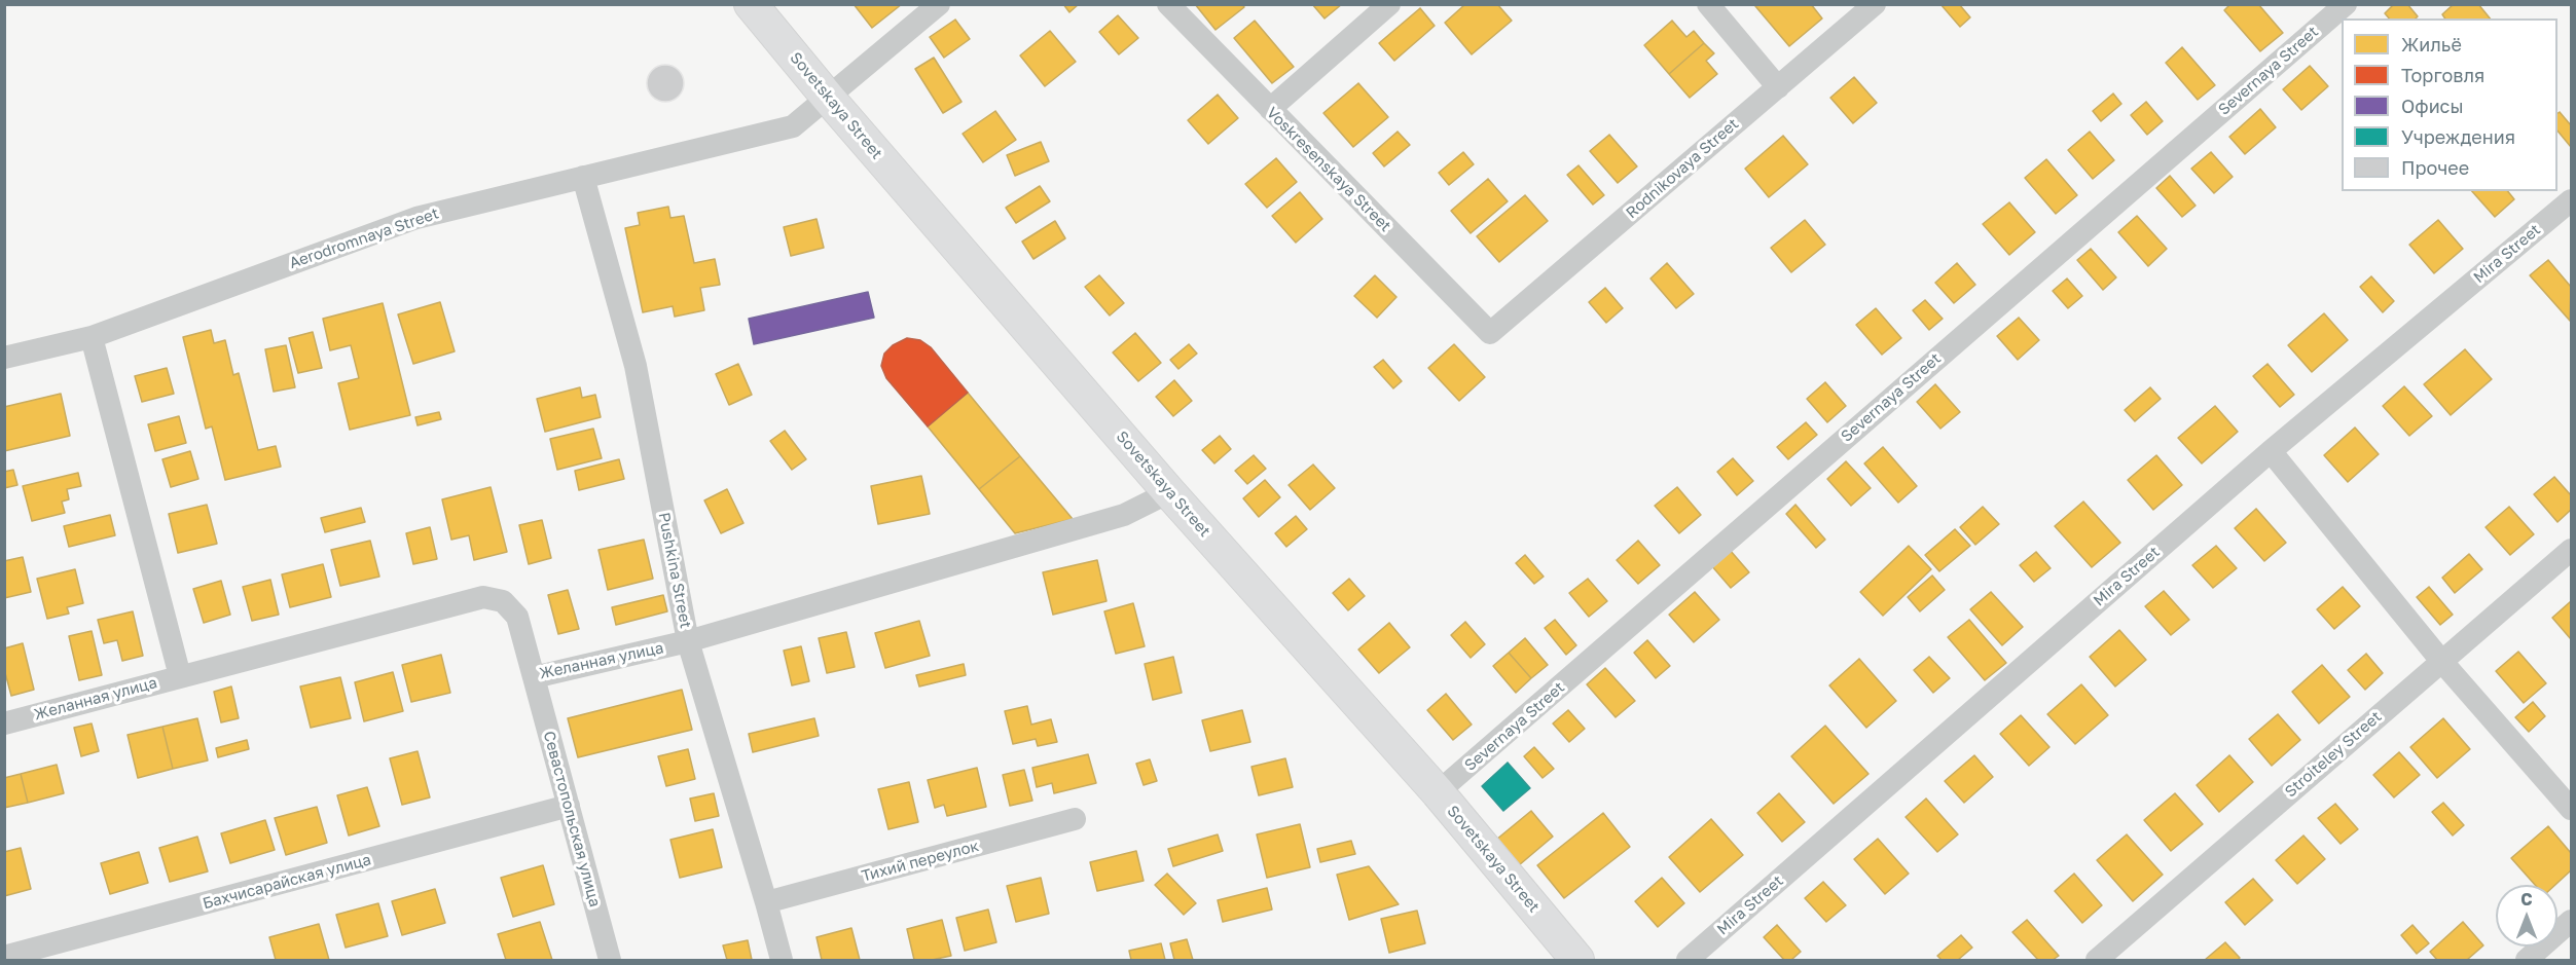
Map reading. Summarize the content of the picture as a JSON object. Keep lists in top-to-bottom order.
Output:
{
  "streets": {
    "main road": ["Sovetskaya Street"],
    "street": [
      "Severnaya Street",
      "Rodnikovaya Street",
      "Voskresenskaya Street",
      "Aerodromnaya Street",
      "Mira Street",
      "Pushkina Street",
      "Желанная улица",
      "Stroiteley Street",
      "Севастопольская улица",
      "Тихий переулок",
      "Бахчисарайская улица"
    ]
  },
  "crossings": [
    ["Severnaya Street", "Sovetskaya Street"],
    ["Sovetskaya Street", "Aerodromnaya Street"],
    ["Sovetskaya Street", "Желанная улица"],
    ["Rodnikovaya Street", "Voskresenskaya Street"],
    ["Aerodromnaya Street", "Pushkina Street"],
    ["Pushkina Street", "Желанная улица"],
    ["Pushkina Street", "Тихий переулок"],
    ["Желанная улица", "Севастопольская улица"],
    ["Севастопольская улица", "Бахчисарайская улица"]
  ],
  "legend": [
    "Жильё",
    "Торговля",
    "Офисы",
    "Учреждения",
    "Прочее"
  ],
  "north": "top"
}
